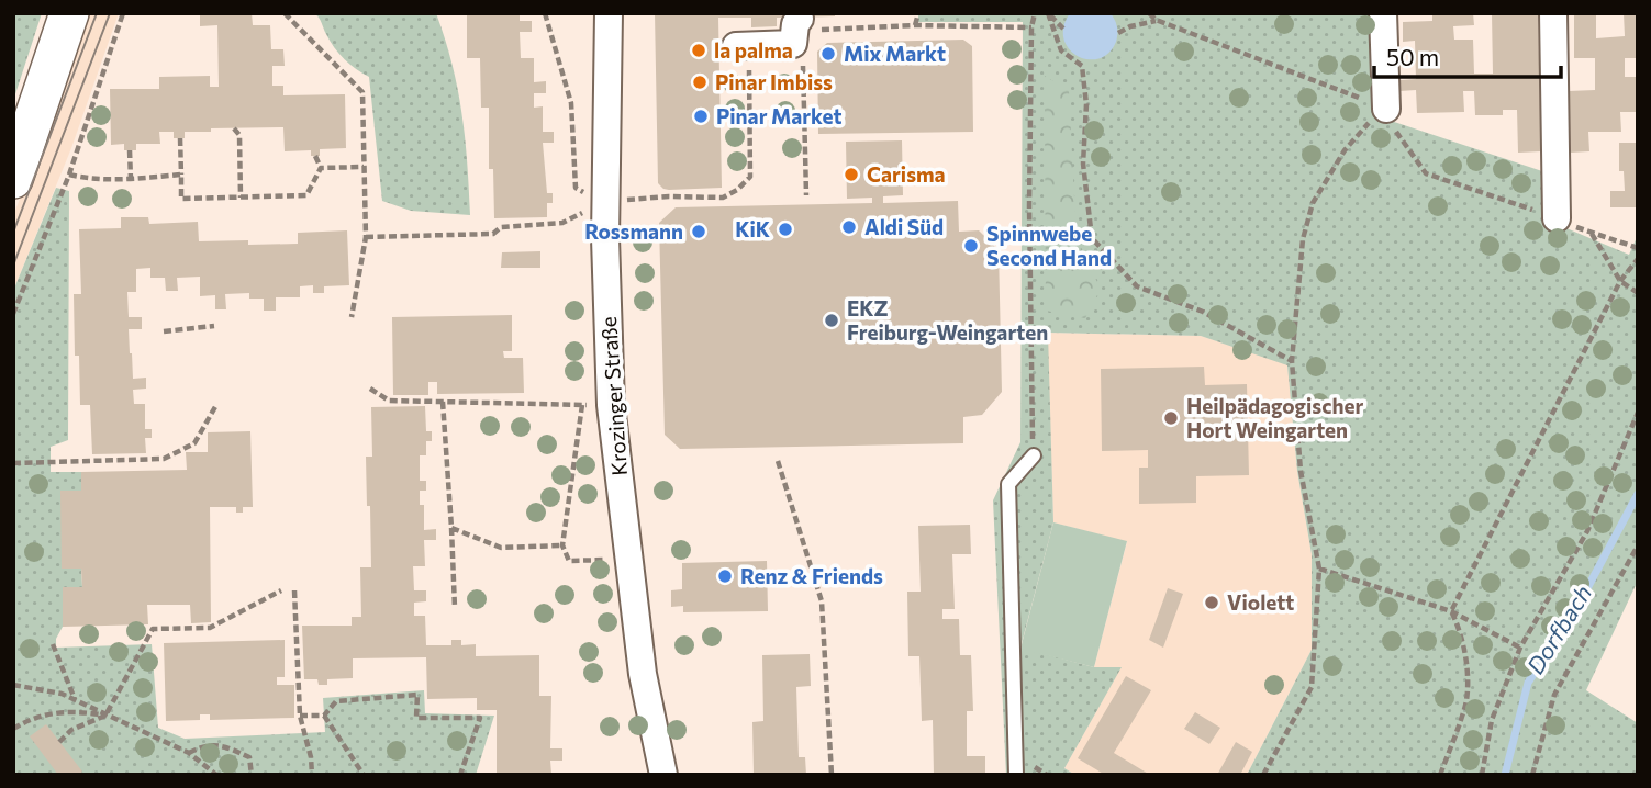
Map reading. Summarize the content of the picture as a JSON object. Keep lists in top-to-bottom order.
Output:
{
  "streets": {
    "street": ["Krozinger Straße"]
  },
  "water": ["Dorfbach"],
  "places": [
    "la palma",
    "Mix Markt",
    "Pinar Imbiss",
    "Pinar Market",
    "Carisma",
    "Aldi Süd",
    "KiK",
    "Rossmann",
    "Spinnwebe Second Hand",
    "EKZ Freiburg-Weingarten",
    "Heilpädagogischer Hort Weingarten",
    "Renz & Friends",
    "Violett"
  ],
  "scale_bar": "50 m"
}
